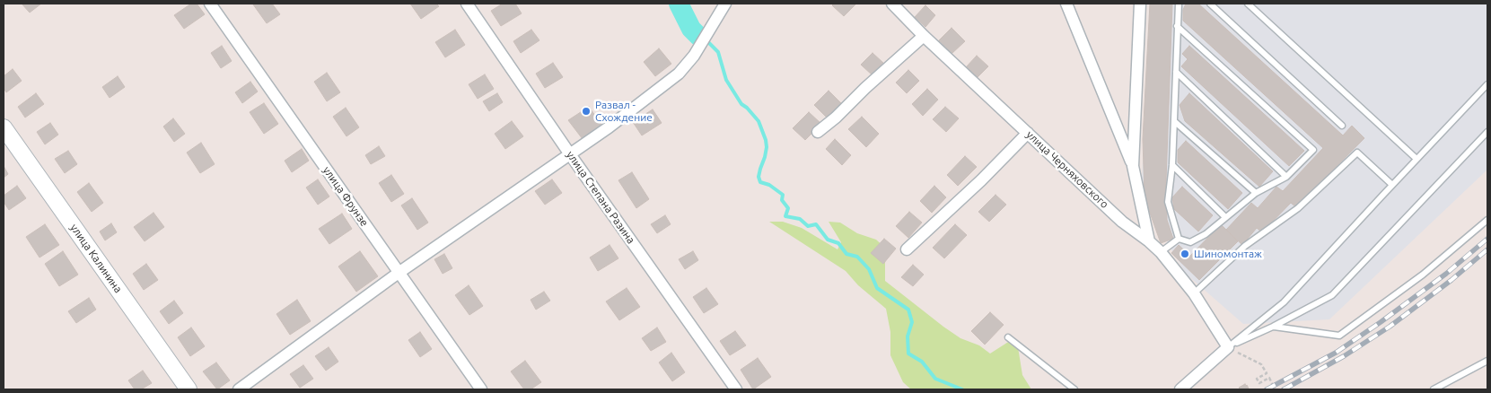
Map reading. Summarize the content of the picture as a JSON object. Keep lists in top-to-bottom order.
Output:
{
  "streets": {
    "street": [
      "улица Черняховского",
      "улица Фрунзе",
      "улица Степана Разина",
      "улица Калинина"
    ]
  },
  "places": ["Развал - Схождение", "Шиномонтаж"]
}
